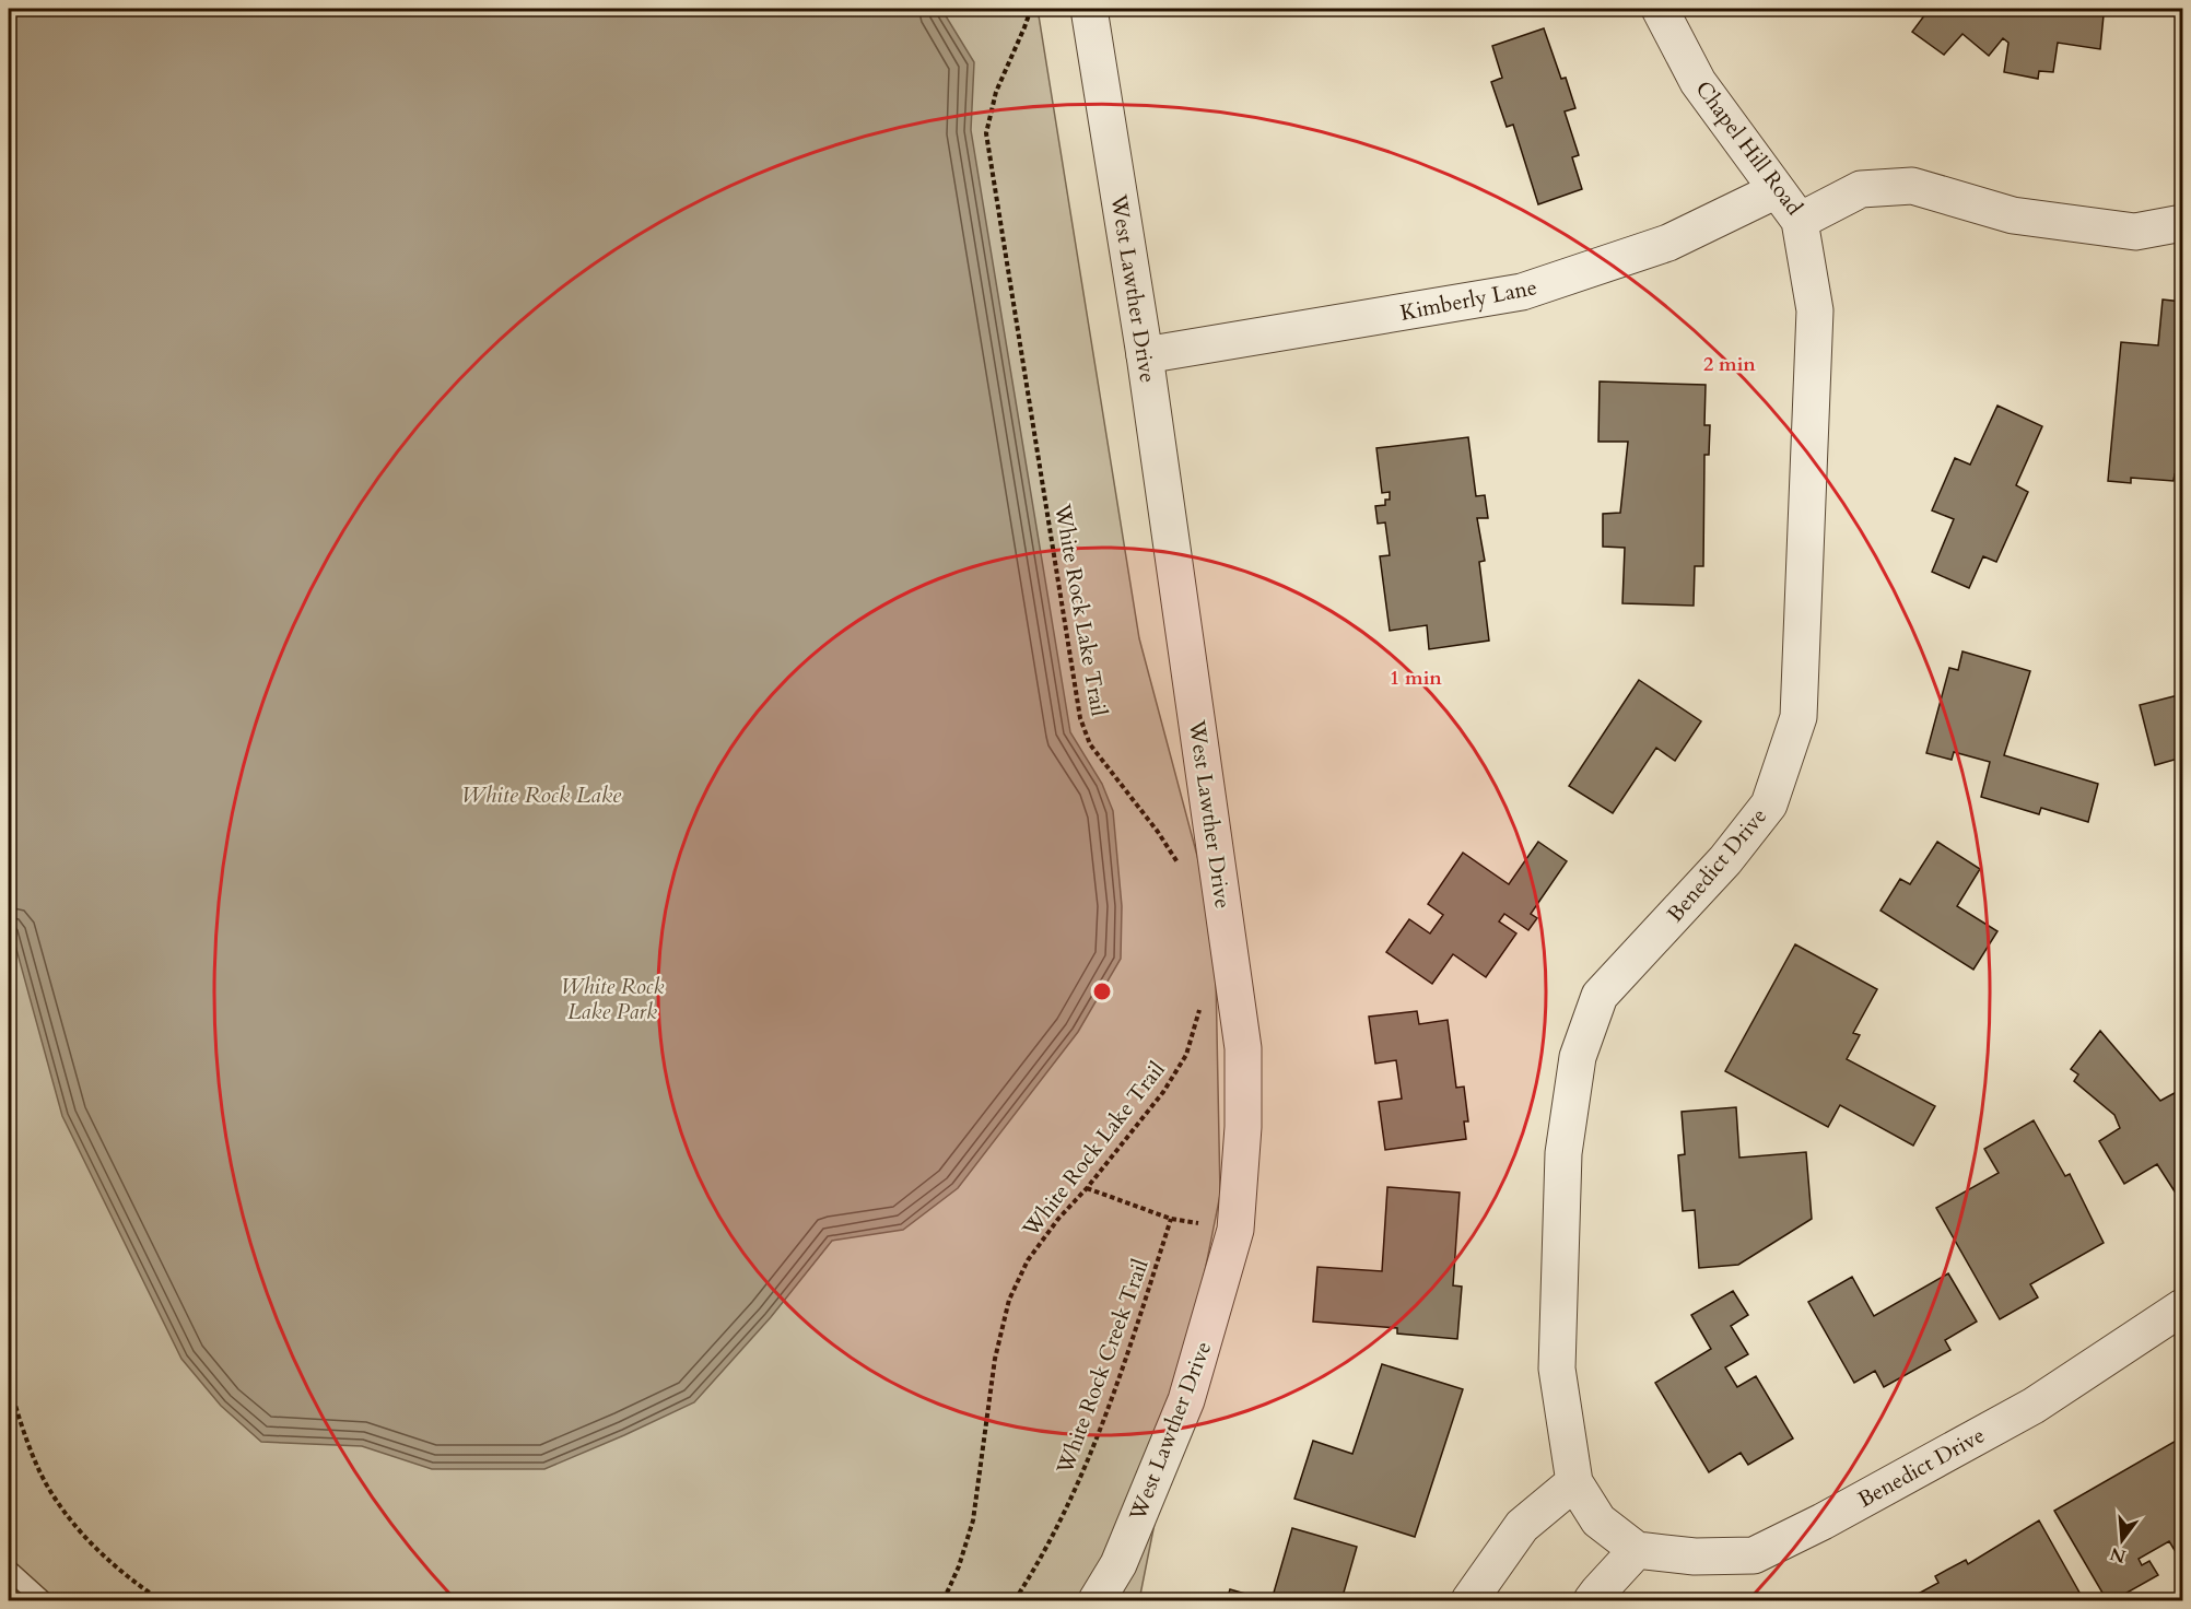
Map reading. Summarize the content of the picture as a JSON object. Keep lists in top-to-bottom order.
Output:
{
  "streets": {
    "street": [
      "Chapel Hill Road",
      "West Lawther Drive",
      "Kimberly Lane",
      "Benedict Drive"
    ],
    "path": ["White Rock Lake Trail", "White Rock Creek Trail"]
  },
  "crossings": [
    ["Chapel Hill Road", "Kimberly Lane"],
    ["Chapel Hill Road", "Benedict Drive"],
    ["West Lawther Drive", "Kimberly Lane"],
    ["White Rock Lake Trail", "White Rock Creek Trail"]
  ],
  "water": ["White Rock Lake"],
  "parks": ["White Rock Lake Park"],
  "north": "bottom",
  "rings": ["2 min", "1 min"]
}
